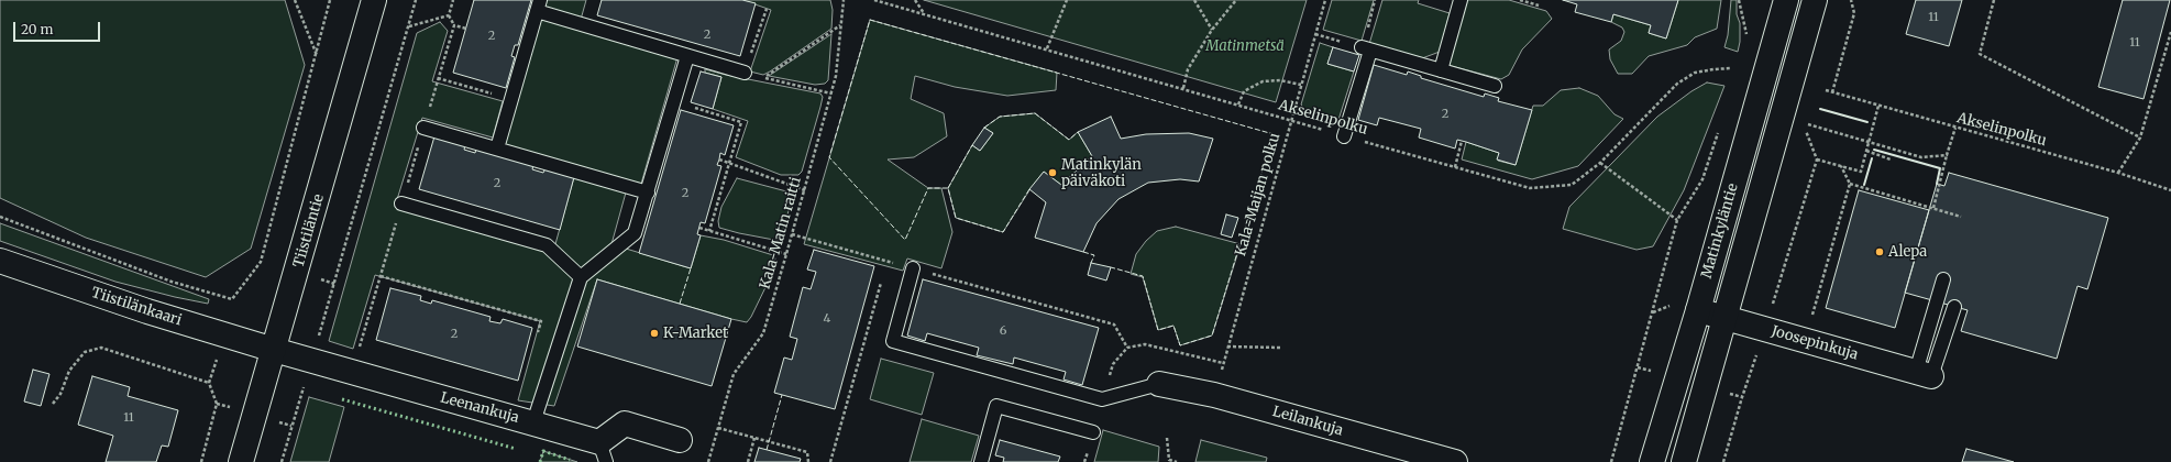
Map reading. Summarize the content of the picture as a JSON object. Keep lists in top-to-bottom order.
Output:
{
  "streets": {
    "street": [
      "Tiistiläntie",
      "Matinkyläntie",
      "Tiistilänkaari",
      "Joosepinkuja",
      "Leenankuja",
      "Leilankuja"
    ],
    "path": ["Akselinpolku", "Kala-Maijan polku", "Kala-Matin raitti"]
  },
  "crossings": [
    ["Akselinpolku", "Kala-Maijan polku"],
    ["Kala-Maijan polku", "Leilankuja"],
    ["Tiistiläntie", "Tiistilänkaari"],
    ["Tiistiläntie", "Leenankuja"],
    ["Matinkyläntie", "Joosepinkuja"],
    ["Tiistilänkaari", "Leenankuja"]
  ],
  "parks": ["Matinmetsä"],
  "places": ["Matinkylän päiväkoti", "Alepa", "K-Market"],
  "house_numbers": [
    "11",
    "2",
    "2",
    "11",
    "2",
    "2",
    "2",
    "4",
    "6",
    "2",
    "11"
  ],
  "scale_bar": "20 m"
}
